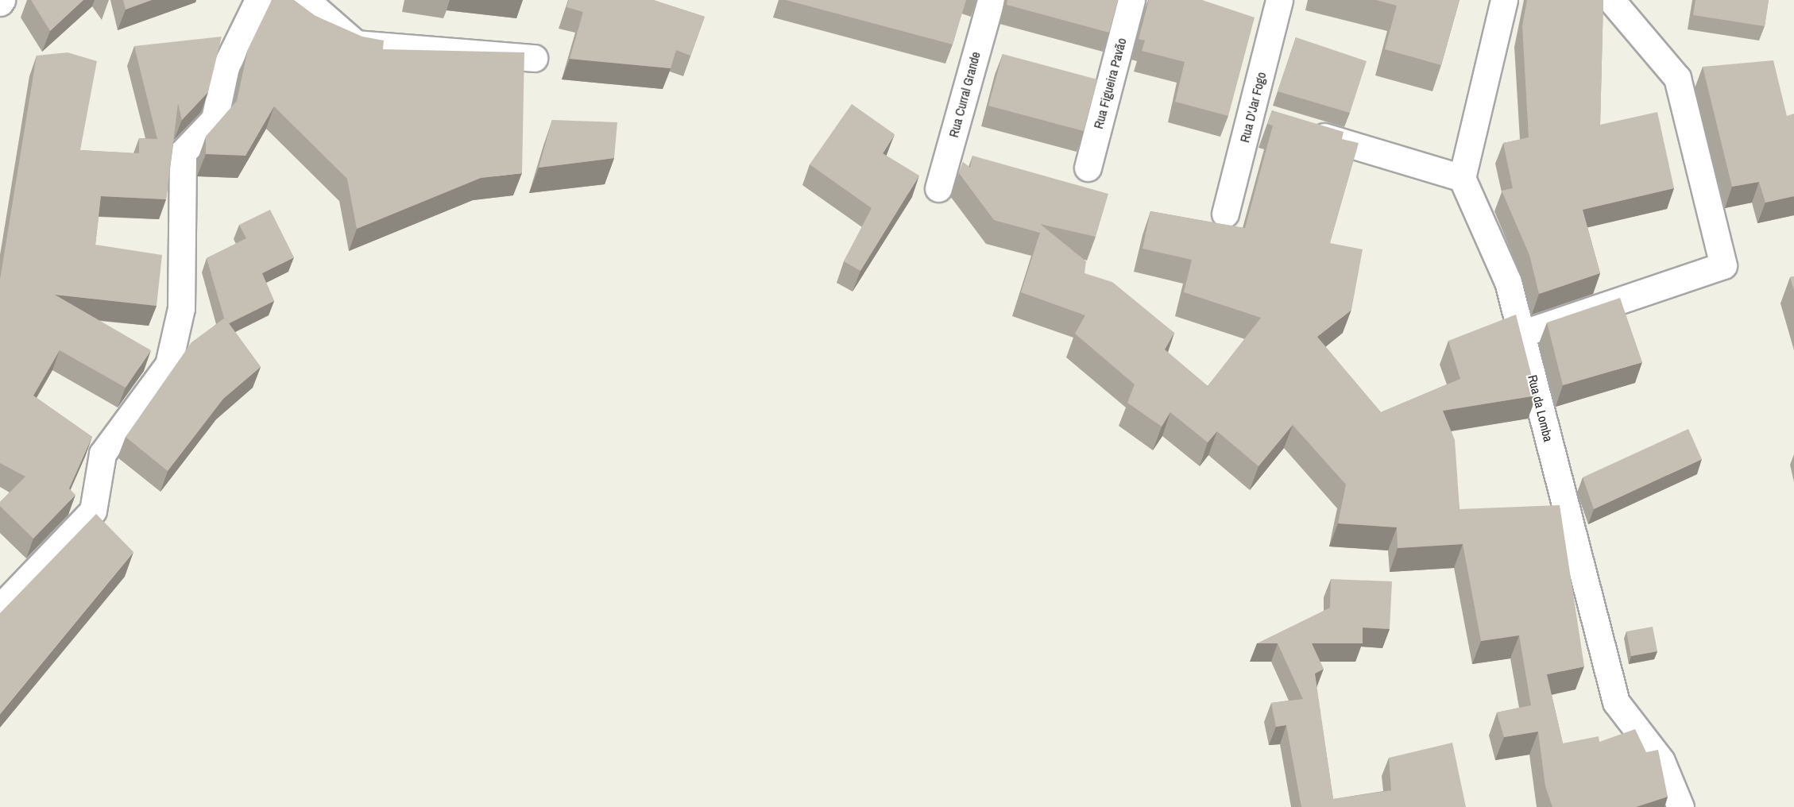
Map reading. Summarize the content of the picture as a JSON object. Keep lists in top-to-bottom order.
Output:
{
  "streets": {
    "street": [
      "Rua Figueira Pavão",
      "Rua Curral Grande",
      "Rua D'Jar Fogo",
      "Rua da Lomba"
    ]
  }
}
